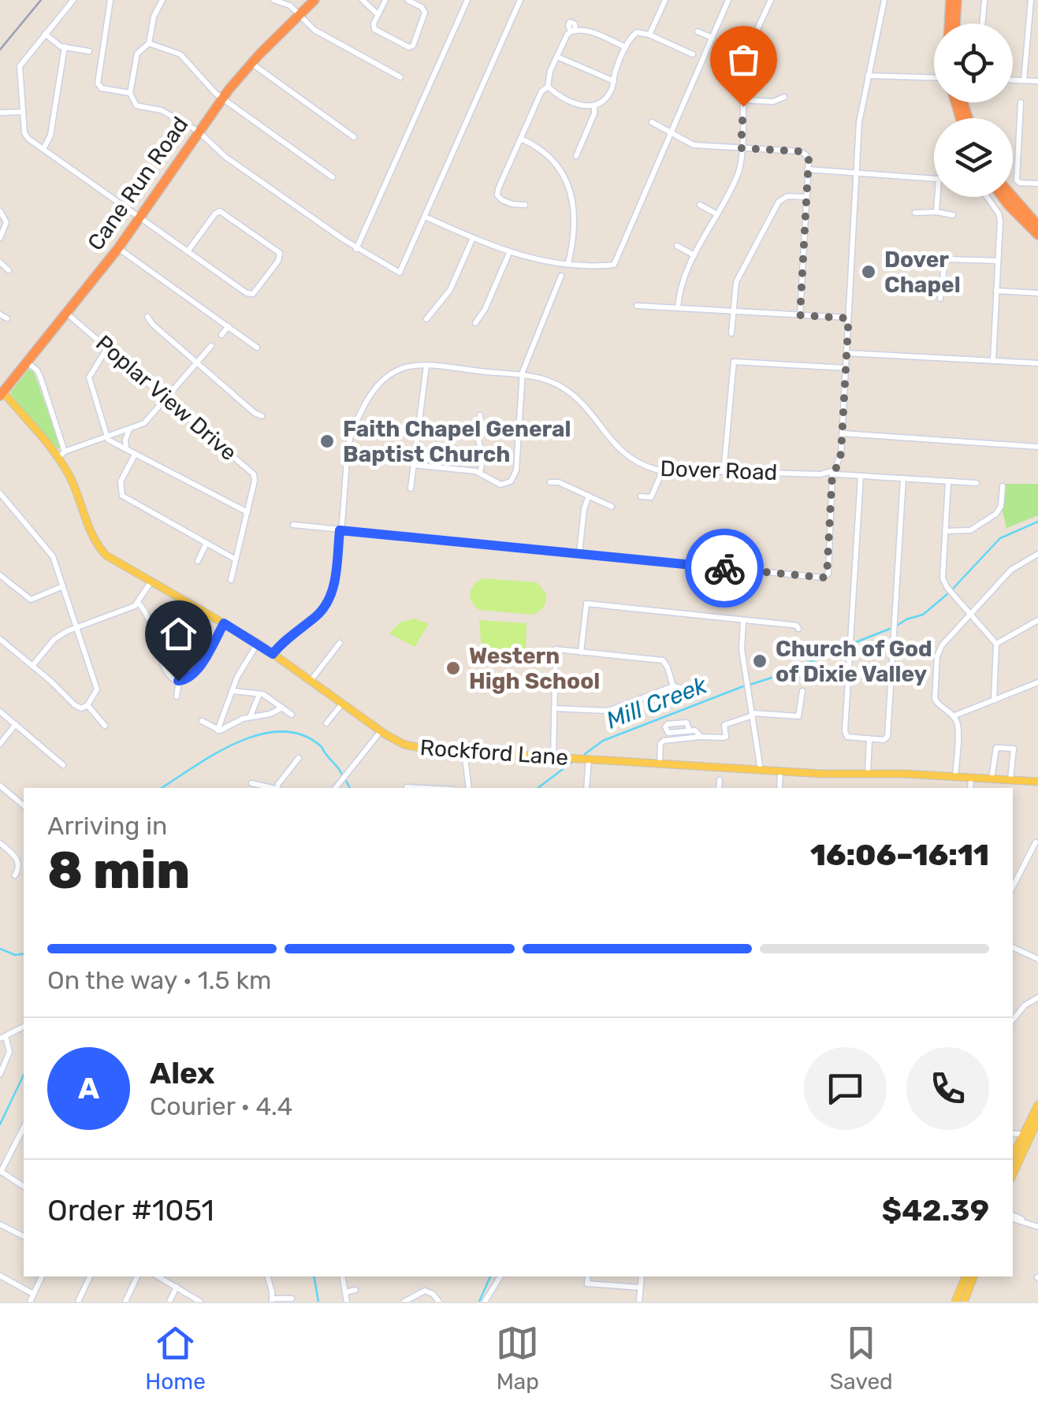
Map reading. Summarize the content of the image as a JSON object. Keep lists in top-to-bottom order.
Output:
{
  "streets": {
    "highway": ["Cane Run Road"],
    "main road": ["Rockford Lane"],
    "street": ["Poplar View Drive", "Dover Road"]
  },
  "crossings": [
    ["Cane Run Road", "Poplar View Drive"],
    ["Cane Run Road", "Rockford Lane"],
    ["Dover Road", "Rockford Lane"]
  ],
  "water": ["Mill Creek"],
  "places": [
    "Dover Chapel",
    "Faith Chapel General Baptist Church",
    "Church of God of Dixie Valley",
    "Western High School"
  ],
  "page": {
    "heading": ["8 min", "Arriving in", "16:06–16:11"],
    "panel": [
      "Alex",
      "Courier · 4.4",
      "Order #1051",
      "$42.39"
    ],
    "bar": "On the way · 1.5 km",
    "round": "A",
    "tabs": ["Home", "Map", "Saved"]
  }
}
